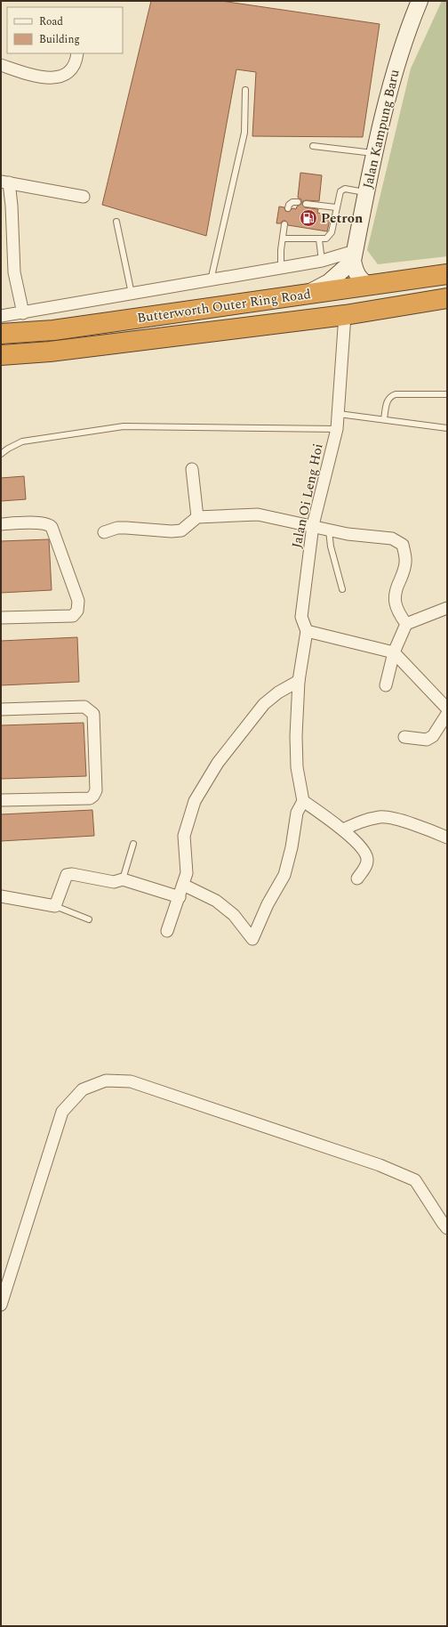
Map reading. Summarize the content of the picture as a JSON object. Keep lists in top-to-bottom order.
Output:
{
  "streets": {
    "highway": ["Butterworth Outer Ring Road"],
    "street": ["Jalan Kampung Baru", "Jalan Oi Leng Hoi"]
  },
  "crossings": [
    ["Jalan Kampung Baru", "Butterworth Outer Ring Road"],
    ["Butterworth Outer Ring Road", "Jalan Oi Leng Hoi"]
  ],
  "places": {
    "fuel station": ["Petron"]
  },
  "legend": ["Road", "Building"]
}
